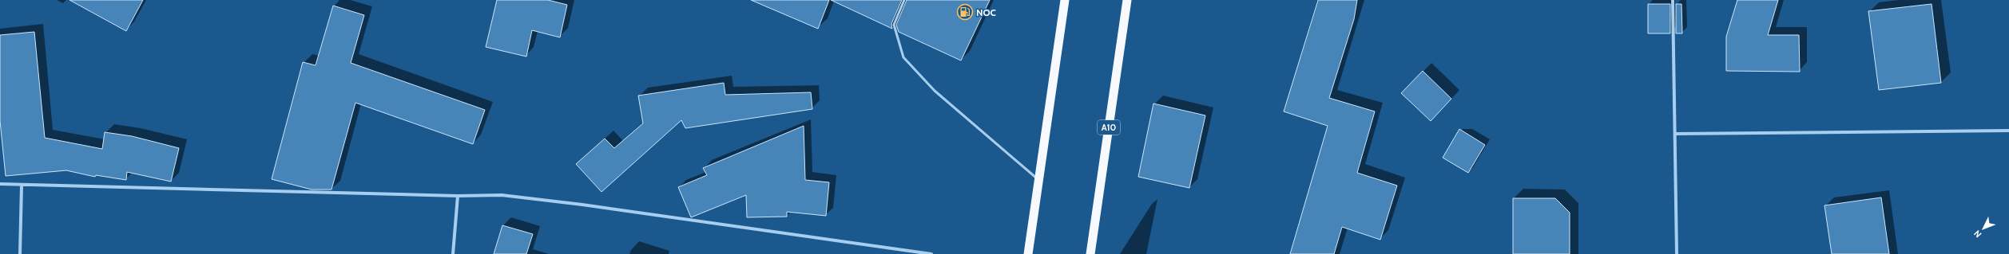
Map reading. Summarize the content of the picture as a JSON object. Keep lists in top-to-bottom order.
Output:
{
  "streets": {
    "highway": ["A10"]
  },
  "places": {
    "fuel station": ["NOC"]
  },
  "north": "bottom left"
}
